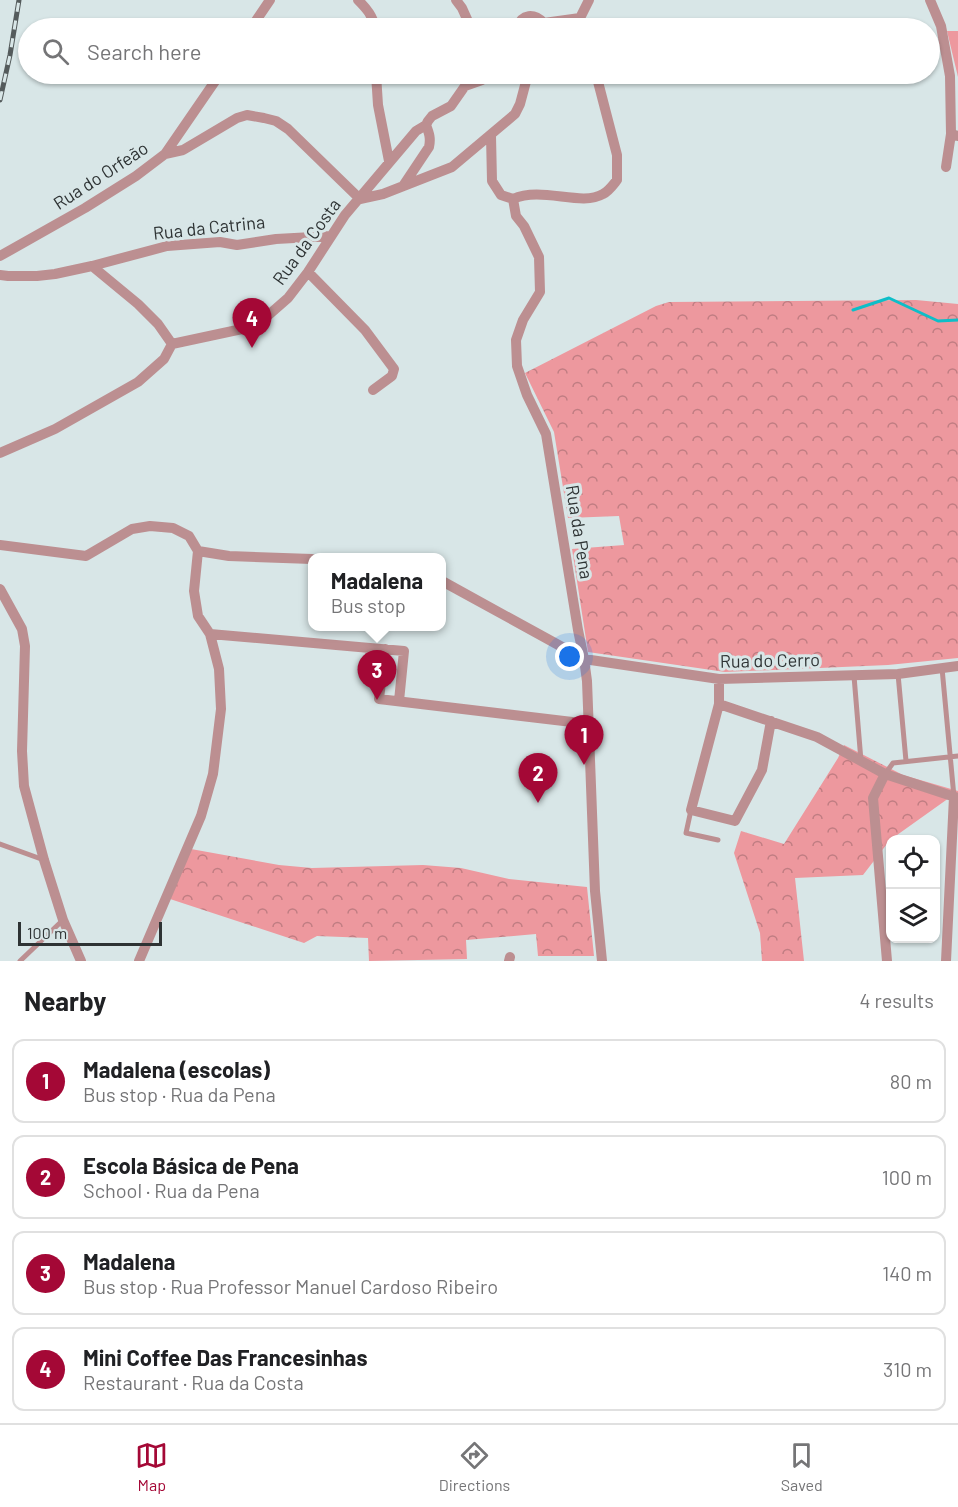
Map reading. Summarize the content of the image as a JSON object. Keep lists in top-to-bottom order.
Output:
{
  "streets": {
    "street": [
      "Rua do Orfeão",
      "Rua da Catrina",
      "Rua da Costa",
      "Rua da Pena",
      "Rua do Cerro"
    ]
  },
  "crossings": [
    ["Rua da Catrina", "Rua da Costa"],
    ["Rua da Pena", "Rua do Cerro"]
  ],
  "scale_bar": "100 m",
  "page": {
    "search": "Search here",
    "pins": [
      "4",
      "3",
      "1",
      "2"
    ],
    "popup": ["Madalena", "Bus stop"],
    "scale": "100 m",
    "heading": ["Nearby", "4 results"],
    "list": [
      {
        "mark": "1",
        "name": "Madalena (escolas)",
        "note": "Bus stop · Rua da Pena",
        "value": "80 m"
      },
      {
        "mark": "2",
        "name": "Escola Básica de Pena",
        "note": "School · Rua da Pena",
        "value": "100 m"
      },
      {
        "mark": "3",
        "name": "Madalena",
        "note": "Bus stop · Rua Professor Manuel Cardoso Ribeiro",
        "value": "140 m"
      },
      {
        "mark": "4",
        "name": "Mini Coffee Das Francesinhas",
        "note": "Restaurant · Rua da Costa",
        "value": "310 m"
      }
    ],
    "nav": ["Map", "Directions", "Saved"]
  }
}
